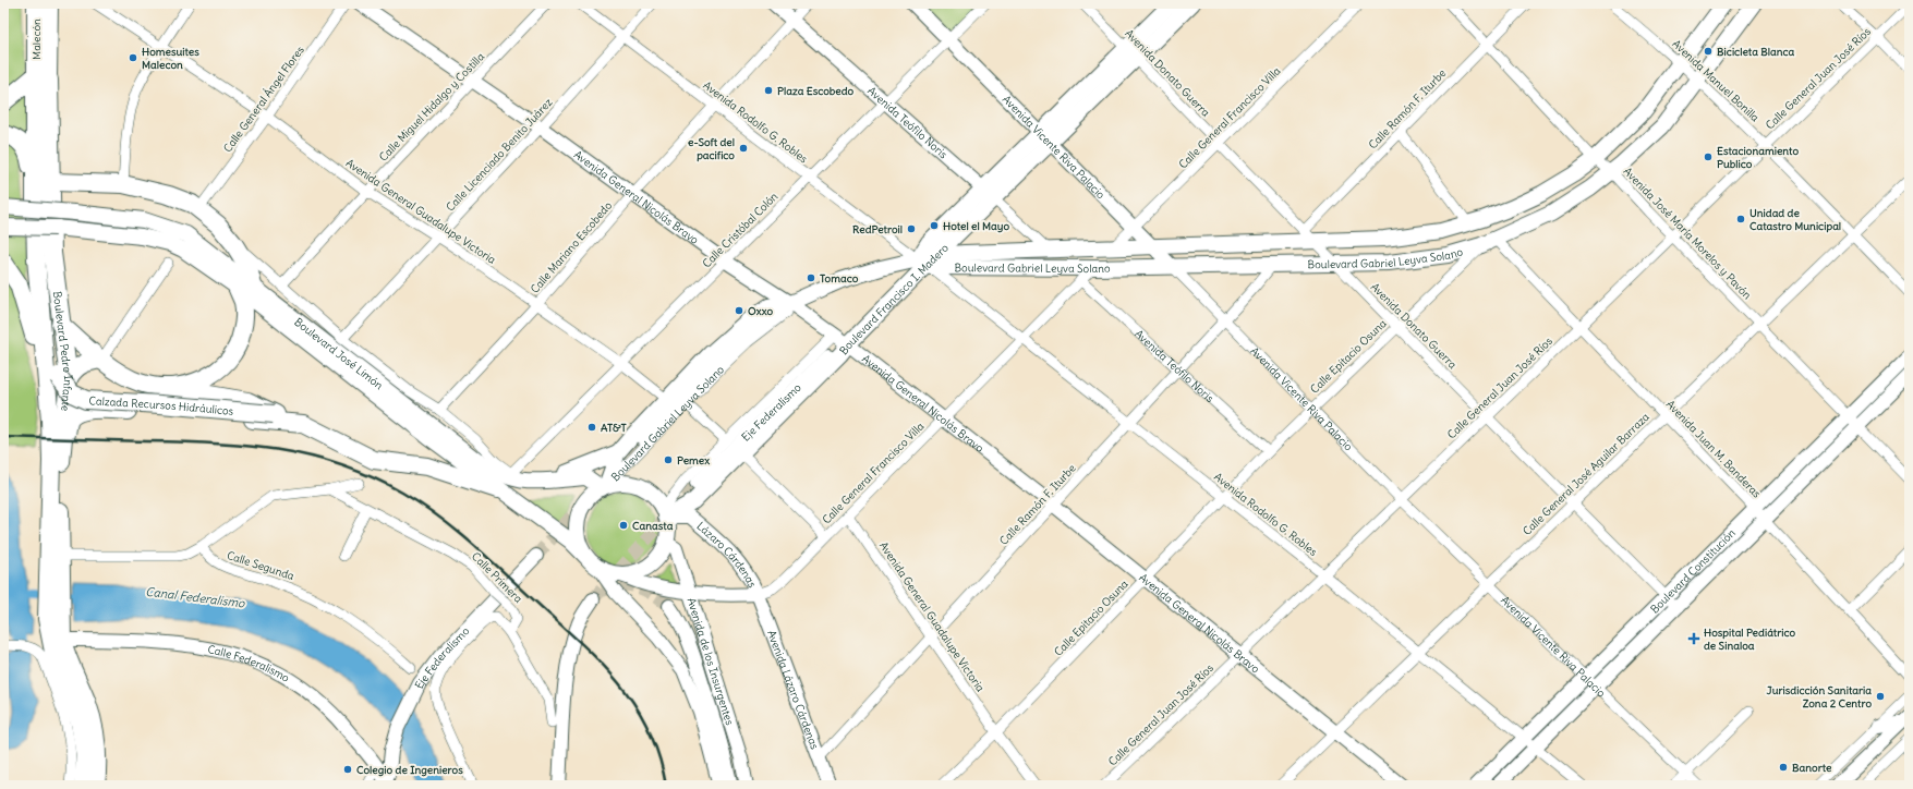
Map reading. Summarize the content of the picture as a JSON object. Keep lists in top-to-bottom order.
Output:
{
  "streets": {
    "highway": ["Boulevard Pedro Infante", "Calzada Recursos Hidráulicos"],
    "main road": [
      "Malecón",
      "Avenida Teófilo Noris",
      "Avenida Vicente Riva Palacio",
      "Avenida General Nicolás Bravo",
      "Boulevard Gabriel Leyva Solano",
      "Boulevard Francisco I. Madero",
      "Boulevard José Limón",
      "Eje Federalismo",
      "Lázaro Cárdenas",
      "Boulevard Constitución",
      "Avenida de los Insurgentes",
      "Calle Federalismo",
      "Avenida Lázaro Cárdenas"
    ],
    "street": [
      "Avenida Donato Guerra",
      "Calle General Juan José Ríos",
      "Avenida Manuel Bonilla",
      "Calle General Ángel Flores",
      "Calle Miguel Hidalgo y Costilla",
      "Calle Ramón F. Iturbe",
      "Calle General Francisco Villa",
      "Avenida Rodolfo G. Robles",
      "Calle Licenciado Benito Juárez",
      "Avenida General Guadalupe Victoria",
      "Calle Cristóbal Colón",
      "Avenida José María Morelos y Pavón",
      "Calle Mariano Escobedo",
      "Calle Epitacio Osuna",
      "Avenida Juan M. Banderas",
      "Calle General José Aguilar Barraza",
      "Calle Segunda",
      "Calle Primera"
    ]
  },
  "crossings": [
    ["Malecón", "Boulevard Pedro Infante"],
    ["Avenida Donato Guerra", "Calle General Juan José Ríos"],
    ["Avenida Donato Guerra", "Calle Ramón F. Iturbe"],
    ["Avenida Donato Guerra", "Calle General Francisco Villa"],
    ["Avenida Donato Guerra", "Boulevard Gabriel Leyva Solano"],
    ["Avenida Donato Guerra", "Boulevard Francisco I. Madero"],
    ["Avenida Donato Guerra", "Calle Epitacio Osuna"],
    ["Avenida Donato Guerra", "Calle General José Aguilar Barraza"],
    ["Avenida Donato Guerra", "Boulevard Constitución"],
    ["Calle General Juan José Ríos", "Avenida Manuel Bonilla"],
    ["Calle General Juan José Ríos", "Avenida Rodolfo G. Robles"],
    ["Calle General Juan José Ríos", "Avenida Vicente Riva Palacio"],
    ["Calle General Juan José Ríos", "Avenida General Nicolás Bravo"],
    ["Calle General Juan José Ríos", "Avenida José María Morelos y Pavón"],
    ["Calle General Juan José Ríos", "Avenida Juan M. Banderas"],
    ["Avenida Manuel Bonilla", "Boulevard Gabriel Leyva Solano"],
    ["Avenida Manuel Bonilla", "Calle General José Aguilar Barraza"],
    ["Calle General Ángel Flores", "Avenida General Guadalupe Victoria"],
    ["Calle General Ángel Flores", "Boulevard José Limón"],
    ["Calle Miguel Hidalgo y Costilla", "Avenida General Nicolás Bravo"],
    ["Calle Miguel Hidalgo y Costilla", "Avenida General Guadalupe Victoria"],
    ["Calle Miguel Hidalgo y Costilla", "Boulevard José Limón"],
    ["Calle Ramón F. Iturbe", "Avenida Rodolfo G. Robles"],
    ["Calle Ramón F. Iturbe", "Avenida Teófilo Noris"],
    ["Calle Ramón F. Iturbe", "Avenida Vicente Riva Palacio"],
    ["Calle Ramón F. Iturbe", "Avenida General Nicolás Bravo"],
    ["Calle Ramón F. Iturbe", "Avenida General Guadalupe Victoria"],
    ["Calle Ramón F. Iturbe", "Avenida José María Morelos y Pavón"],
    ["Calle Ramón F. Iturbe", "Boulevard Gabriel Leyva Solano"],
    ["Calle Ramón F. Iturbe", "Avenida Lázaro Cárdenas"],
    ["Calle General Francisco Villa", "Avenida Rodolfo G. Robles"],
    ["Calle General Francisco Villa", "Avenida Teófilo Noris"],
    ["Calle General Francisco Villa", "Avenida Vicente Riva Palacio"],
    ["Calle General Francisco Villa", "Avenida General Nicolás Bravo"],
    ["Calle General Francisco Villa", "Avenida General Guadalupe Victoria"],
    ["Calle General Francisco Villa", "Boulevard Gabriel Leyva Solano"],
    ["Calle General Francisco Villa", "Lázaro Cárdenas"],
    ["Calle General Francisco Villa", "Avenida Lázaro Cárdenas"],
    ["Avenida Rodolfo G. Robles", "Calle Licenciado Benito Juárez"],
    ["Avenida Rodolfo G. Robles", "Calle Cristóbal Colón"],
    ["Avenida Rodolfo G. Robles", "Calle Mariano Escobedo"],
    ["Avenida Rodolfo G. Robles", "Boulevard Gabriel Leyva Solano"],
    ["Avenida Rodolfo G. Robles", "Boulevard Francisco I. Madero"],
    ["Avenida Rodolfo G. Robles", "Calle Epitacio Osuna"],
    ["Avenida Rodolfo G. Robles", "Calle General José Aguilar Barraza"],
    ["Avenida Rodolfo G. Robles", "Boulevard Constitución"],
    ["Avenida Teófilo Noris", "Calle Cristóbal Colón"],
    ["Avenida Teófilo Noris", "Calle Mariano Escobedo"],
    ["Avenida Teófilo Noris", "Boulevard Francisco I. Madero"],
    ["Avenida Teófilo Noris", "Calle Epitacio Osuna"],
    ["Avenida Vicente Riva Palacio", "Calle Cristóbal Colón"],
    ["Avenida Vicente Riva Palacio", "Boulevard Gabriel Leyva Solano"],
    ["Avenida Vicente Riva Palacio", "Boulevard Francisco I. Madero"],
    ["Avenida Vicente Riva Palacio", "Calle Epitacio Osuna"],
    ["Avenida Vicente Riva Palacio", "Calle General José Aguilar Barraza"],
    ["Avenida Vicente Riva Palacio", "Boulevard Constitución"],
    ["Calle Licenciado Benito Juárez", "Avenida General Nicolás Bravo"],
    ["Calle Licenciado Benito Juárez", "Avenida General Guadalupe Victoria"],
    ["Calle Licenciado Benito Juárez", "Boulevard José Limón"],
    ["Avenida General Nicolás Bravo", "Calle Cristóbal Colón"],
    ["Avenida General Nicolás Bravo", "Calle Mariano Escobedo"],
    ["Avenida General Nicolás Bravo", "Boulevard Gabriel Leyva Solano"],
    ["Avenida General Nicolás Bravo", "Boulevard Francisco I. Madero"],
    ["Avenida General Nicolás Bravo", "Calle Epitacio Osuna"],
    ["Avenida General Nicolás Bravo", "Eje Federalismo"],
    ["Avenida General Nicolás Bravo", "Calle General José Aguilar Barraza"],
    ["Avenida General Guadalupe Victoria", "Calle Cristóbal Colón"],
    ["Avenida General Guadalupe Victoria", "Calle Mariano Escobedo"],
    ["Avenida General Guadalupe Victoria", "Boulevard Gabriel Leyva Solano"],
    ["Avenida General Guadalupe Victoria", "Calle Epitacio Osuna"],
    ["Calle Cristóbal Colón", "Boulevard José Limón"],
    ["Avenida José María Morelos y Pavón", "Boulevard Gabriel Leyva Solano"],
    ["Avenida José María Morelos y Pavón", "Calle General José Aguilar Barraza"],
    ["Avenida José María Morelos y Pavón", "Boulevard Constitución"],
    ["Calle Mariano Escobedo", "Boulevard José Limón"],
    ["Boulevard Gabriel Leyva Solano", "Boulevard Francisco I. Madero"],
    ["Boulevard Gabriel Leyva Solano", "Boulevard José Limón"],
    ["Boulevard Gabriel Leyva Solano", "Calle Epitacio Osuna"],
    ["Boulevard Gabriel Leyva Solano", "Avenida Juan M. Banderas"],
    ["Boulevard Gabriel Leyva Solano", "Lázaro Cárdenas"],
    ["Boulevard Gabriel Leyva Solano", "Avenida de los Insurgentes"],
    ["Boulevard Francisco I. Madero", "Boulevard José Limón"],
    ["Boulevard Francisco I. Madero", "Eje Federalismo"],
    ["Boulevard Francisco I. Madero", "Lázaro Cárdenas"],
    ["Boulevard Francisco I. Madero", "Avenida de los Insurgentes"],
    ["Boulevard Pedro Infante", "Calzada Recursos Hidráulicos"],
    ["Boulevard José Limón", "Calzada Recursos Hidráulicos"],
    ["Boulevard José Limón", "Lázaro Cárdenas"],
    ["Boulevard José Limón", "Avenida de los Insurgentes"],
    ["Eje Federalismo", "Calle Federalismo"],
    ["Avenida Juan M. Banderas", "Calle General José Aguilar Barraza"],
    ["Avenida Juan M. Banderas", "Boulevard Constitución"],
    ["Lázaro Cárdenas", "Avenida de los Insurgentes"],
    ["Lázaro Cárdenas", "Avenida Lázaro Cárdenas"]
  ],
  "water": ["Canal Federalismo"],
  "places": {
    "other": [
      "Bicicleta Blanca",
      "Homesuites Malecon",
      "Plaza Escobedo",
      "e-Soft del pacifico",
      "Estacionamiento Publico",
      "Unidad de Catastro Municipal",
      "Hotel el Mayo",
      "RedPetroil",
      "Tomaco",
      "Oxxo",
      "AT&T",
      "Pemex",
      "Canasta",
      "Jurisdicción Sanitaria Zona 2 Centro",
      "Banorte",
      "Colegio de Ingenieros"
    ],
    "health": ["Hospital Pediátrico de Sinaloa"]
  }
}
